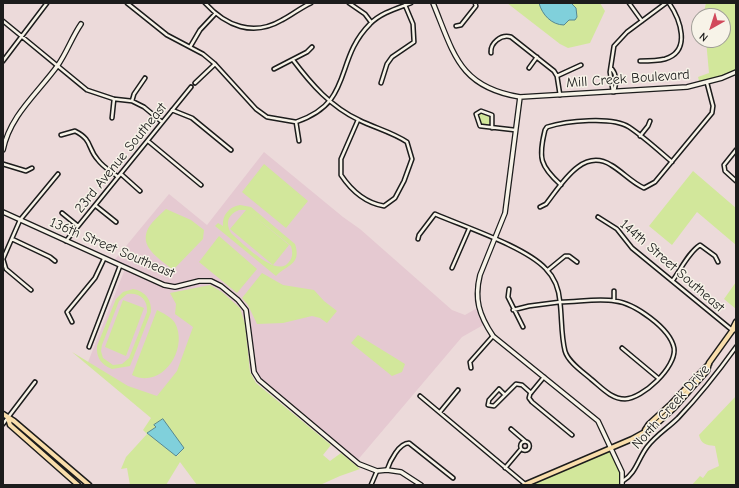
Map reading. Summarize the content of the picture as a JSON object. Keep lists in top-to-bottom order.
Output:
{
  "streets": {
    "street": [
      "Mill Creek Boulevard",
      "23rd Avenue Southeast",
      "136th Street Southeast",
      "144th Street Southeast",
      "North Creek Drive"
    ]
  },
  "crossings": [
    ["Mill Creek Boulevard", "North Creek Drive"],
    ["23rd Avenue Southeast", "136th Street Southeast"]
  ],
  "north": "bottom left"
}
